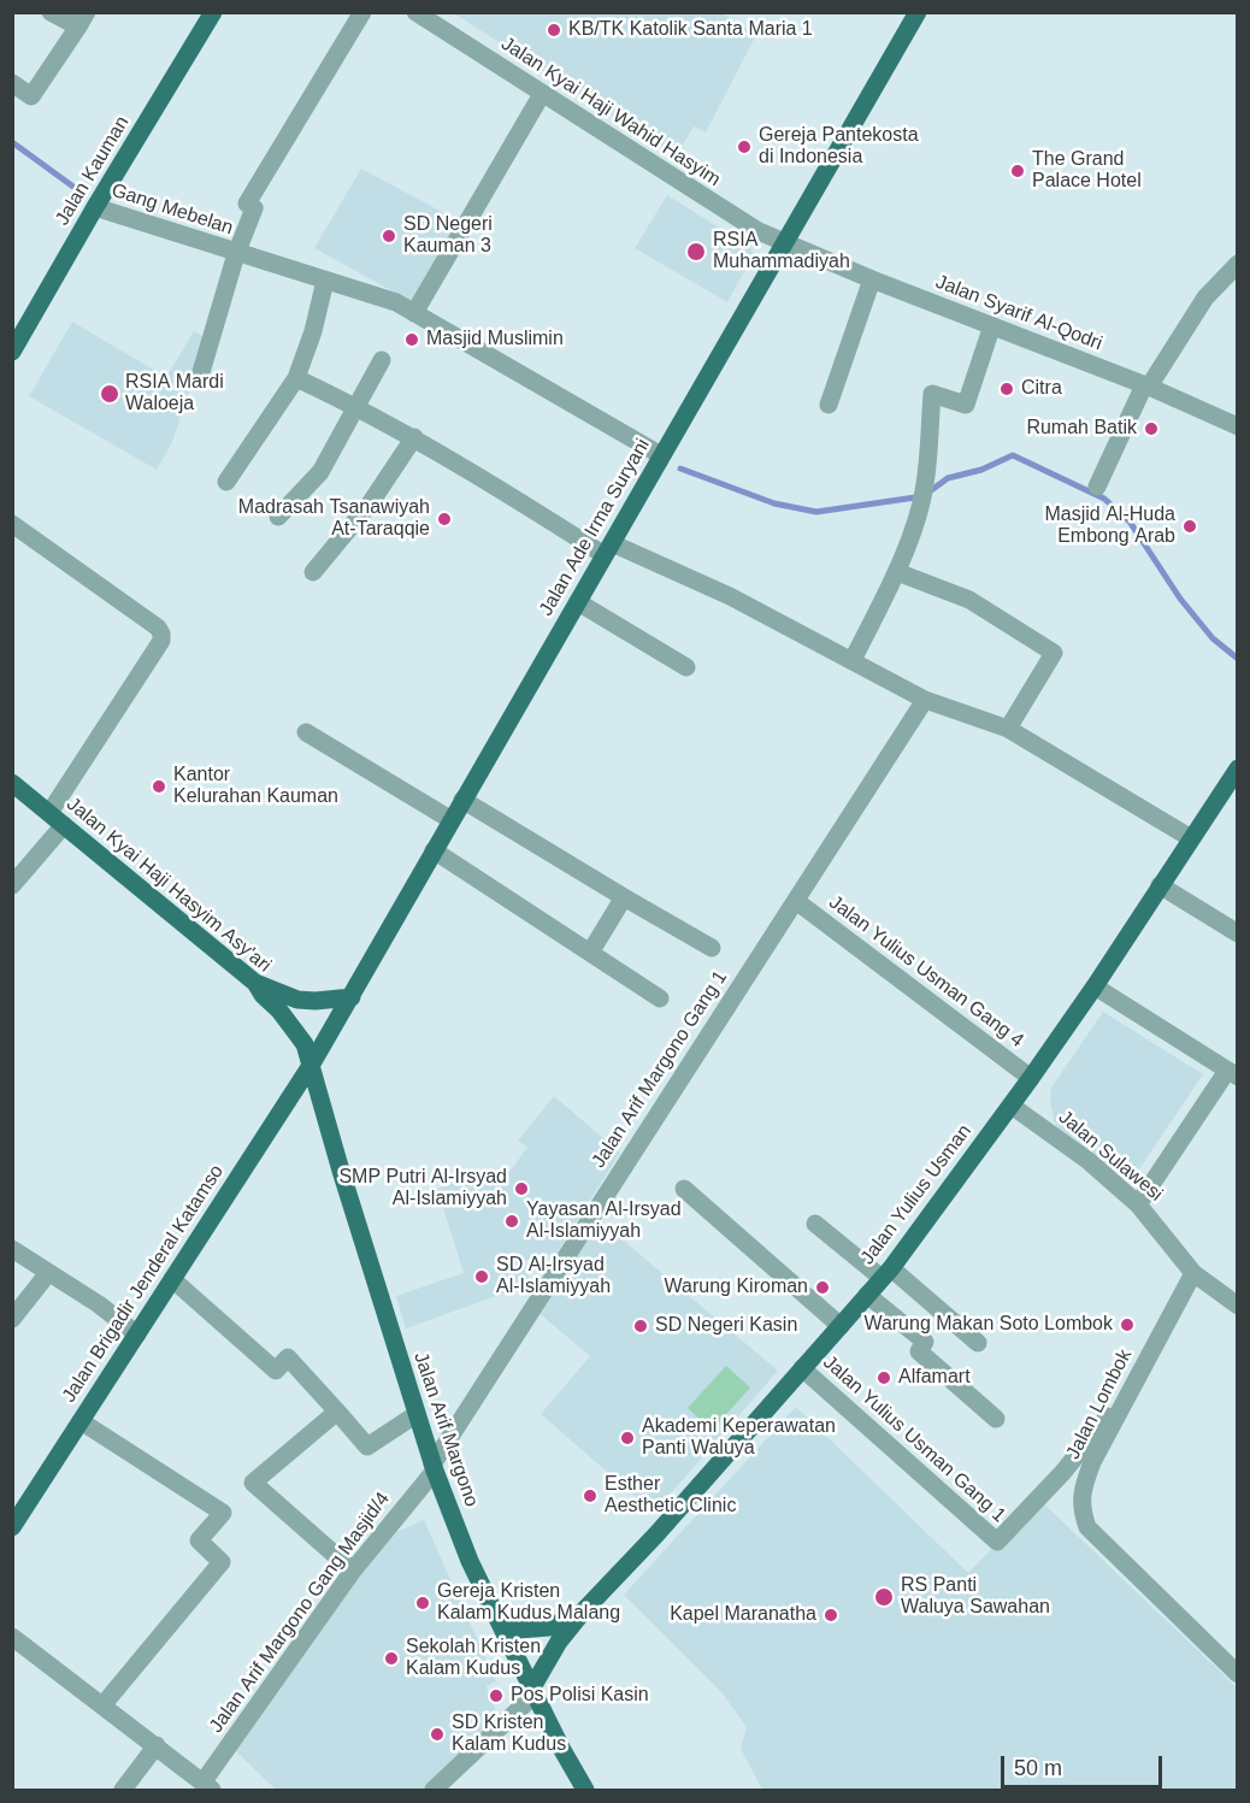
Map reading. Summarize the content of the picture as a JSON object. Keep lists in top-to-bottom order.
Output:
{
  "streets": {
    "main road": [
      "Jalan Kauman",
      "Jalan Ade Irma Suryani",
      "Jalan Kyai Haji Hasyim Asy'ari",
      "Jalan Yulius Usman",
      "Jalan Brigadir Jenderal Katamso",
      "Jalan Arif Margono"
    ],
    "street": [
      "Jalan Kyai Haji Wahid Hasyim",
      "Gang Mebelan",
      "Jalan Syarif Al-Qodri",
      "Jalan Yulius Usman Gang 4",
      "Jalan Arif Margono Gang 1",
      "Jalan Sulawesi",
      "Jalan Lombok",
      "Jalan Yulius Usman Gang 1",
      "Jalan Arif Margono Gang Masjid/4"
    ]
  },
  "crossings": [
    ["Jalan Kyai Haji Wahid Hasyim", "Jalan Syarif Al-Qodri"],
    ["Jalan Kyai Haji Wahid Hasyim", "Jalan Ade Irma Suryani"],
    ["Jalan Kauman", "Gang Mebelan"],
    ["Gang Mebelan", "Jalan Ade Irma Suryani"],
    ["Jalan Syarif Al-Qodri", "Jalan Ade Irma Suryani"],
    ["Jalan Ade Irma Suryani", "Jalan Kyai Haji Hasyim Asy'ari"],
    ["Jalan Ade Irma Suryani", "Jalan Brigadir Jenderal Katamso"],
    ["Jalan Ade Irma Suryani", "Jalan Arif Margono"],
    ["Jalan Kyai Haji Hasyim Asy'ari", "Jalan Brigadir Jenderal Katamso"],
    ["Jalan Kyai Haji Hasyim Asy'ari", "Jalan Arif Margono"],
    ["Jalan Yulius Usman Gang 4", "Jalan Arif Margono Gang 1"],
    ["Jalan Yulius Usman Gang 4", "Jalan Yulius Usman"],
    ["Jalan Arif Margono Gang 1", "Jalan Arif Margono"],
    ["Jalan Arif Margono Gang 1", "Jalan Arif Margono Gang Masjid/4"],
    ["Jalan Sulawesi", "Jalan Yulius Usman"],
    ["Jalan Sulawesi", "Jalan Lombok"],
    ["Jalan Yulius Usman", "Jalan Arif Margono"],
    ["Jalan Yulius Usman", "Jalan Yulius Usman Gang 1"],
    ["Jalan Brigadir Jenderal Katamso", "Jalan Arif Margono"],
    ["Jalan Arif Margono", "Jalan Arif Margono Gang Masjid/4"]
  ],
  "places": [
    "KB/TK Katolik Santa Maria 1",
    "Gereja Pantekosta di Indonesia",
    "The Grand Palace Hotel",
    "SD Negeri Kauman 3",
    "RSIA Muhammadiyah",
    "Masjid Muslimin",
    "Citra",
    "RSIA Mardi Waloeja",
    "Rumah Batik",
    "Madrasah Tsanawiyah At-Taraqqie",
    "Masjid Al-Huda Embong Arab",
    "Kantor Kelurahan Kauman",
    "SMP Putri Al-Irsyad Al-Islamiyyah",
    "Yayasan Al-Irsyad Al-Islamiyyah",
    "SD Al-Irsyad Al-Islamiyyah",
    "Warung Kiroman",
    "Warung Makan Soto Lombok",
    "SD Negeri Kasin",
    "Alfamart",
    "Akademi Keperawatan Panti Waluya",
    "Esther Aesthetic Clinic",
    "RS Panti Waluya Sawahan",
    "Gereja Kristen Kalam Kudus Malang",
    "Kapel Maranatha",
    "Sekolah Kristen Kalam Kudus",
    "Pos Polisi Kasin",
    "SD Kristen Kalam Kudus"
  ],
  "scale_bar": "50 m"
}
